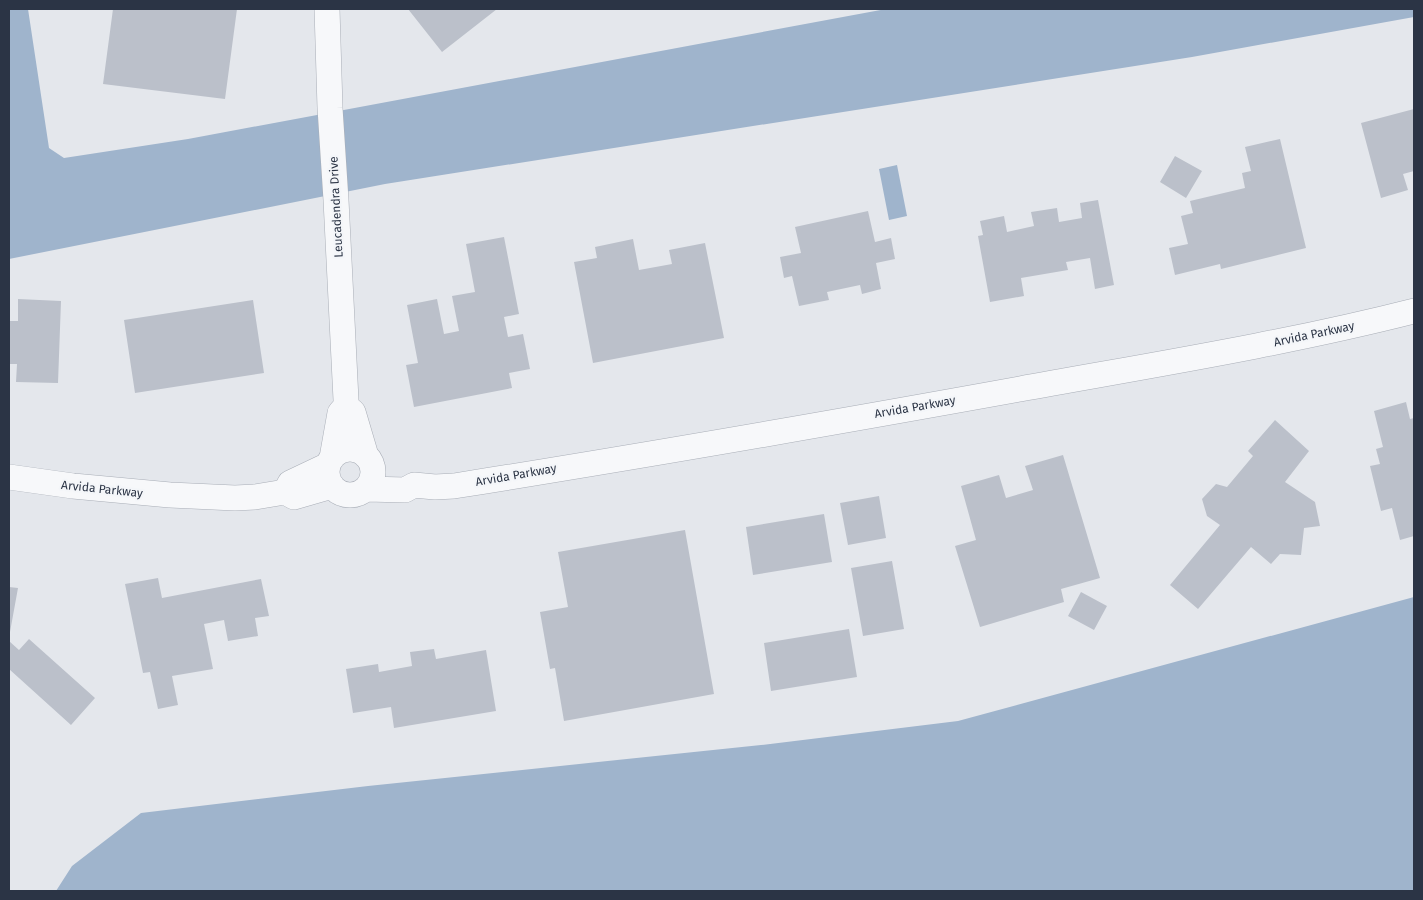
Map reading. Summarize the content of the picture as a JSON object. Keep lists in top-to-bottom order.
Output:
{
  "streets": {
    "street": ["Leucadendra Drive", "Arvida Parkway"]
  },
  "crossings": [
    ["Leucadendra Drive", "Arvida Parkway"]
  ]
}
